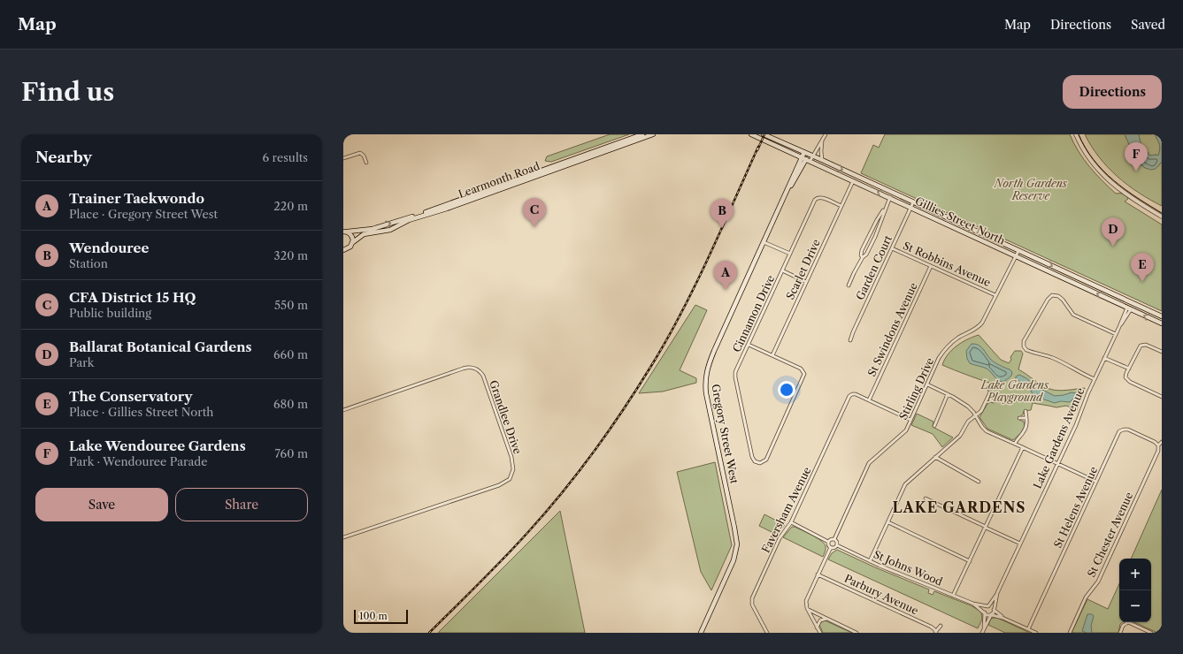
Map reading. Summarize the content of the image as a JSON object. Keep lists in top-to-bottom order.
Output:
{
  "streets": {
    "main road": ["Learmonth Road", "Gillies Street North", "Gregory Street West"],
    "street": [
      "St Robbins Avenue",
      "Garden Court",
      "Scarlet Drive",
      "Cinnamon Drive",
      "St Swindons Avenue",
      "Stirling Drive",
      "Grandlee Drive",
      "Lake Gardens Avenue",
      "St Helens Avenue",
      "Faversham Avenue",
      "St Chester Avenue",
      "St Johns Wood",
      "Parbury Avenue"
    ]
  },
  "crossings": [
    ["Gillies Street North", "Garden Court"],
    ["Gillies Street North", "Scarlet Drive"],
    ["Gillies Street North", "Stirling Drive"],
    ["Gillies Street North", "Gregory Street West"],
    ["Gillies Street North", "Lake Gardens Avenue"],
    ["St Robbins Avenue", "Garden Court"],
    ["St Robbins Avenue", "St Swindons Avenue"],
    ["St Robbins Avenue", "Stirling Drive"],
    ["Scarlet Drive", "Cinnamon Drive"],
    ["St Swindons Avenue", "Faversham Avenue"],
    ["Stirling Drive", "St Johns Wood"],
    ["Lake Gardens Avenue", "St Johns Wood"],
    ["St Helens Avenue", "St Chester Avenue"]
  ],
  "districts": ["LAKE GARDENS"],
  "parks": ["North Gardens Reserve", "Lake Gardens Playground"],
  "scale_bar": "100 m",
  "page": {
    "header": "Map",
    "nav": ["Map", "Directions", "Saved"],
    "buttons": [
      "Directions",
      ["Save", "Share"]
    ],
    "title": "Find us",
    "heading": ["Nearby", "6 results"],
    "pins": [
      "F",
      "C",
      "B",
      "D",
      "E",
      "A"
    ],
    "list": [
      {
        "mark": "A",
        "name": "Trainer Taekwondo",
        "note": "Place · Gregory Street West",
        "value": "220 m"
      },
      {
        "mark": "B",
        "name": "Wendouree",
        "note": "Station",
        "value": "320 m"
      },
      {
        "mark": "C",
        "name": "CFA District 15 HQ",
        "note": "Public building",
        "value": "550 m"
      },
      {
        "mark": "D",
        "name": "Ballarat Botanical Gardens",
        "note": "Park",
        "value": "660 m"
      },
      {
        "mark": "E",
        "name": "The Conservatory",
        "note": "Place · Gillies Street North",
        "value": "680 m"
      },
      {
        "mark": "F",
        "name": "Lake Wendouree Gardens",
        "note": "Park · Wendouree Parade",
        "value": "760 m"
      }
    ],
    "map_buttons": ["+", "−"],
    "scale": "100 m"
  }
}
